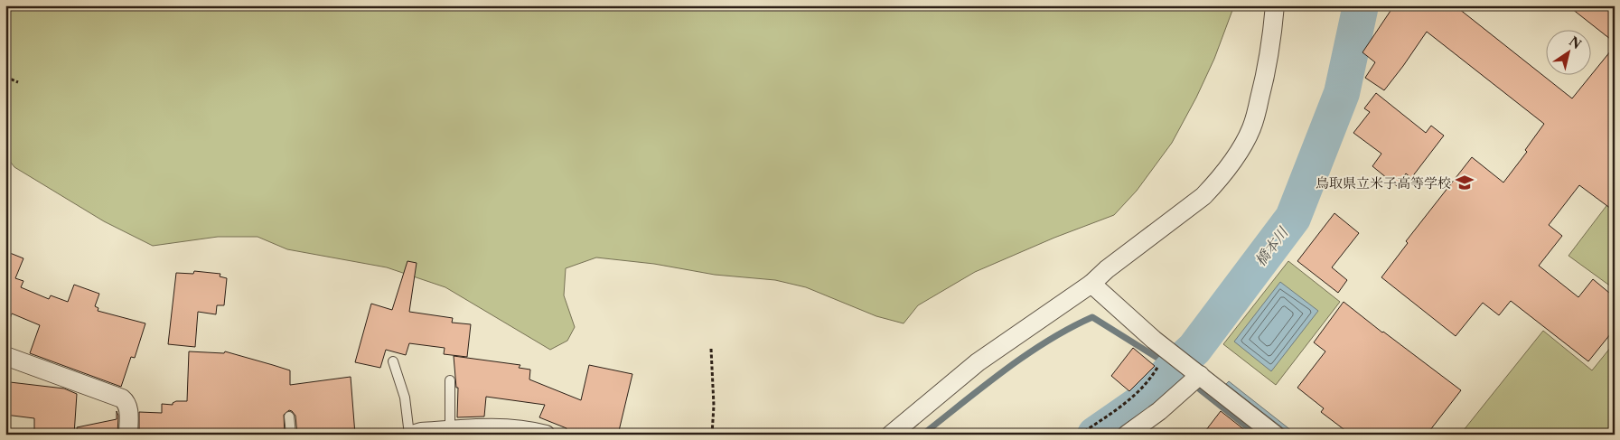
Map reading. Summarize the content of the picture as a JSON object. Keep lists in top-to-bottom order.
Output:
{
  "water": ["橋本川"],
  "places": {
    "school or university": ["鳥取県立米子高等学校"]
  },
  "north": "top right"
}
